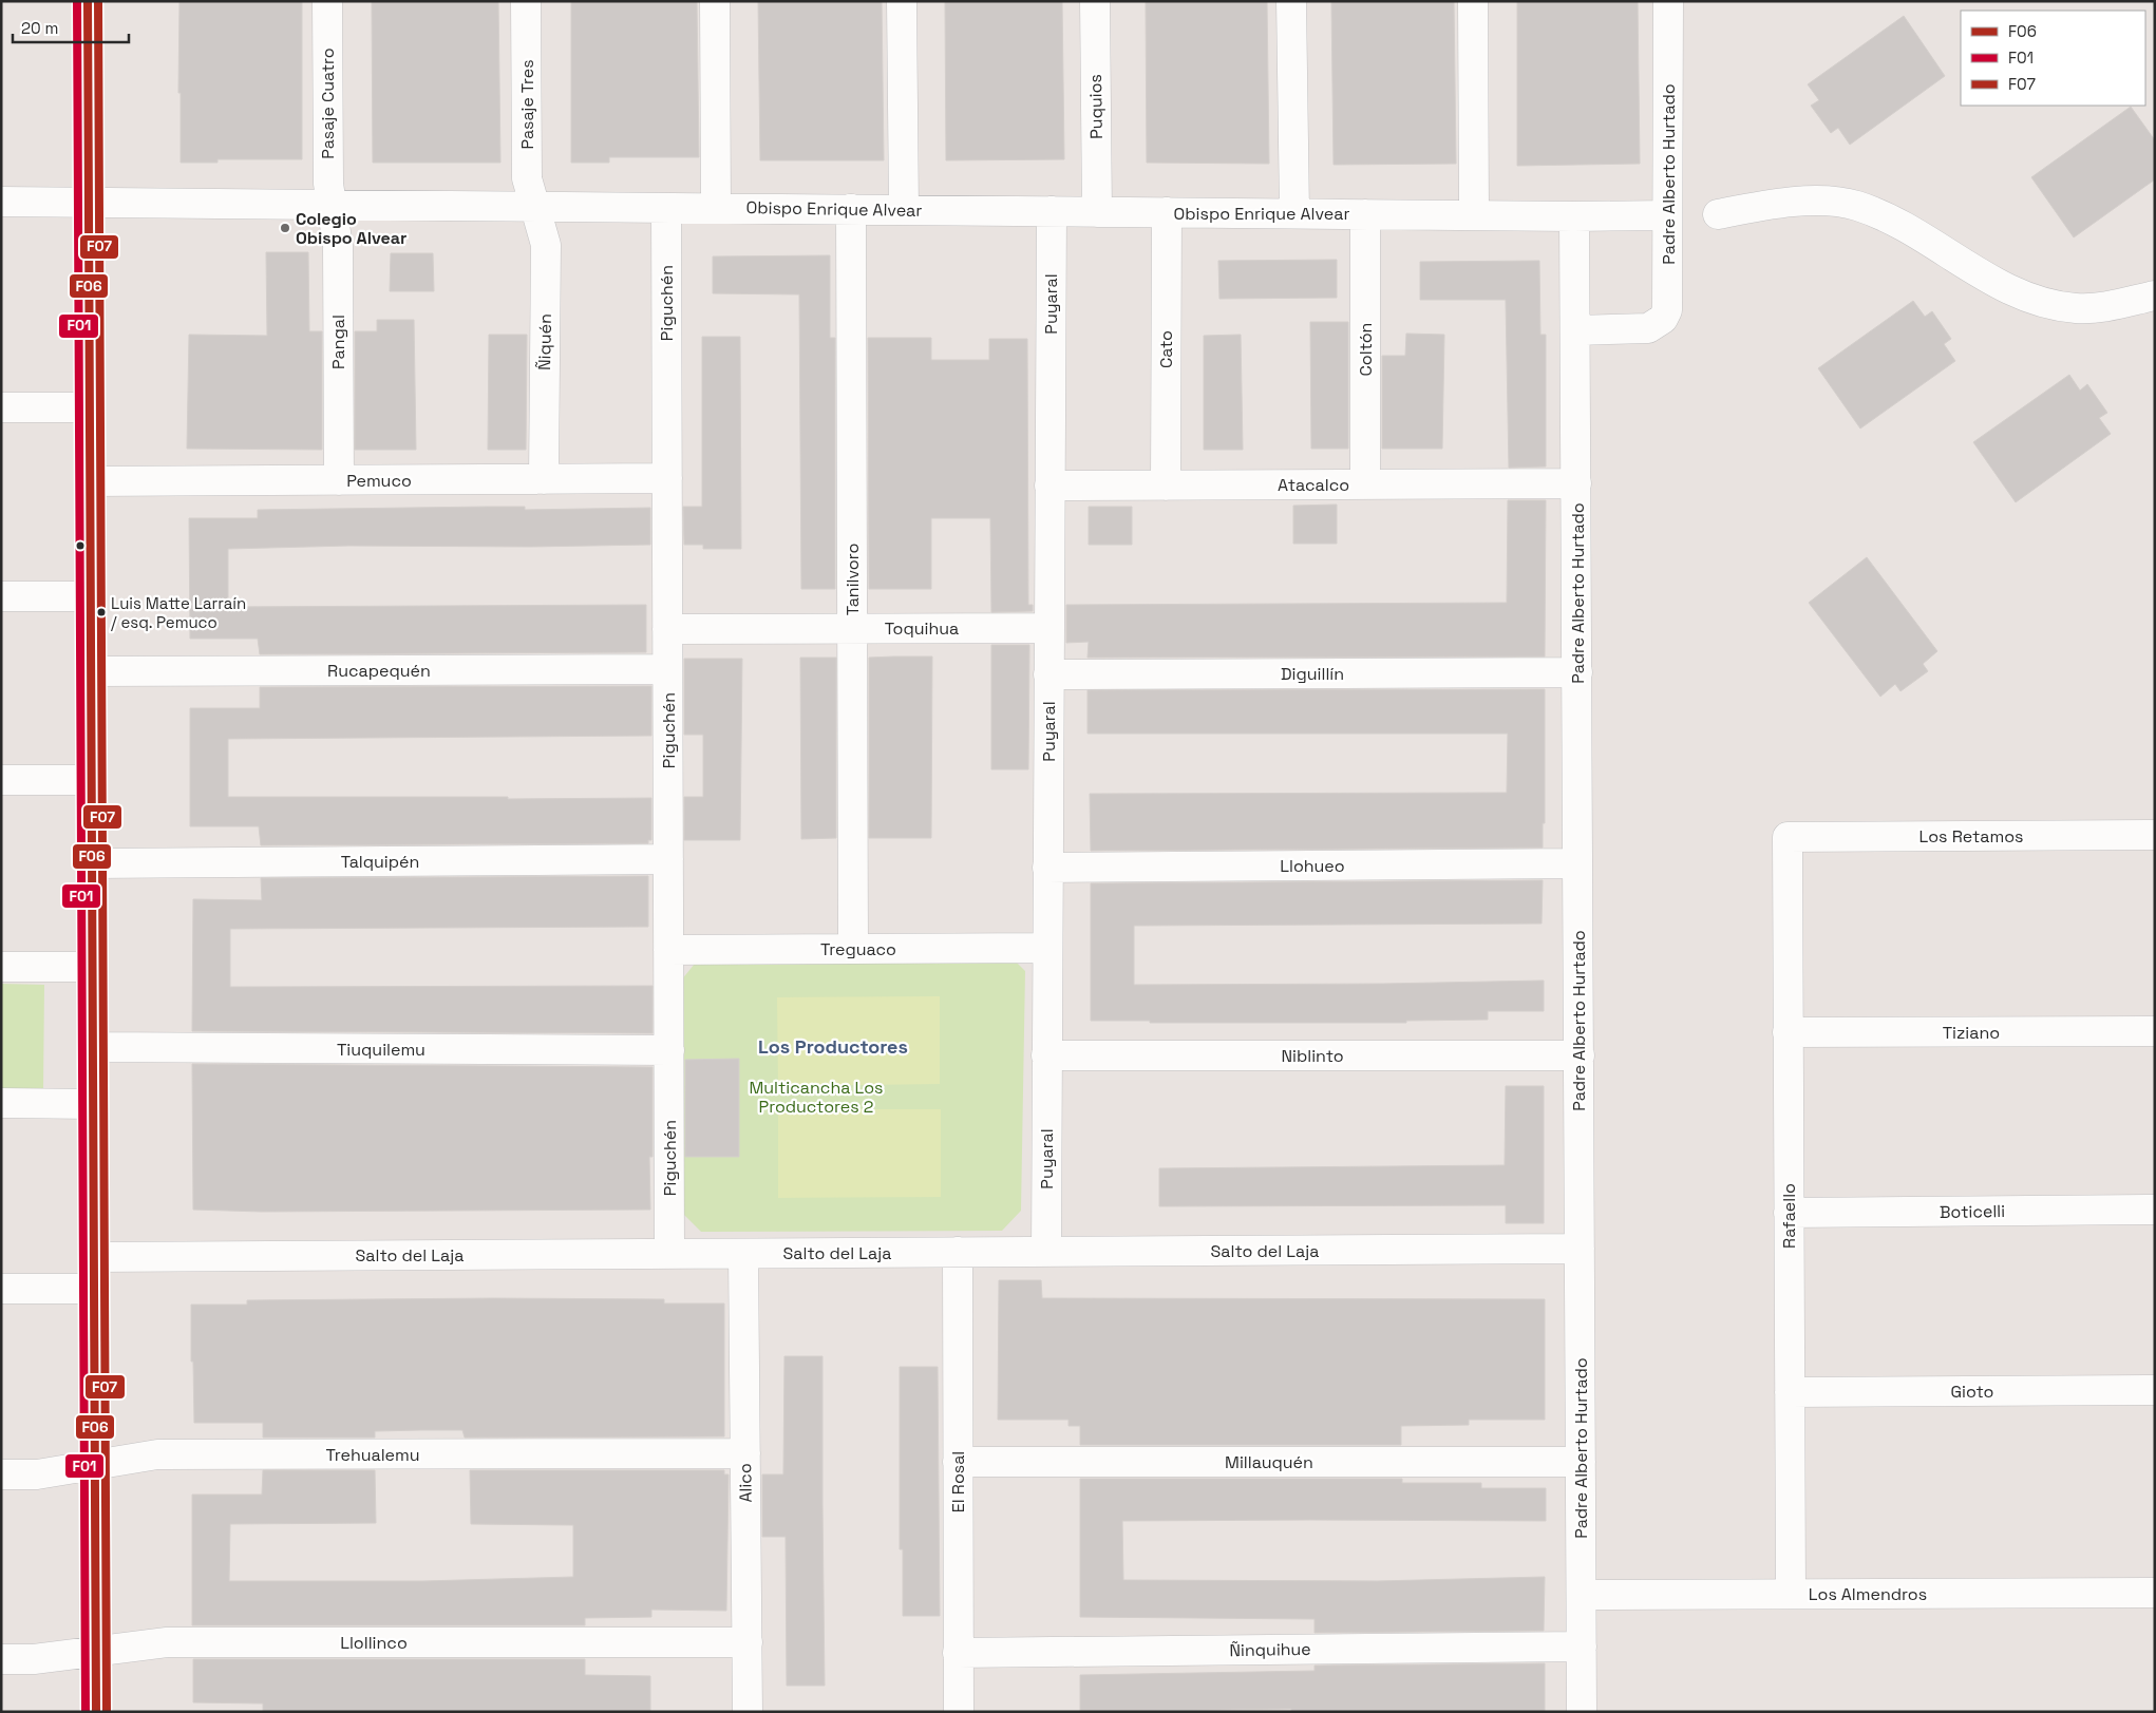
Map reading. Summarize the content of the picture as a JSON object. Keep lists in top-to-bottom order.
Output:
{
  "streets": {
    "street": [
      "Pasaje Cuatro",
      "Pasaje Tres",
      "Puquios",
      "Padre Alberto Hurtado",
      "Obispo Enrique Alvear",
      "Piguchén",
      "Puyaral",
      "Pangal",
      "Ñiquén",
      "Cato",
      "Coltón",
      "Pemuco",
      "Atacalco",
      "Tanilvoro",
      "Toquihua",
      "Rucapequén",
      "Diguillín",
      "Los Retamos",
      "Talquipén",
      "Llohueo",
      "Treguaco",
      "Tiziano",
      "Tiuquilemu",
      "Niblinto",
      "Boticelli",
      "Rafaello",
      "Salto del Laja",
      "Gioto",
      "Trehualemu",
      "Millauquén",
      "El Rosal",
      "Alico",
      "Los Almendros",
      "Llollinco",
      "Ñinquihue"
    ]
  },
  "crossings": [
    ["Pasaje Cuatro", "Obispo Enrique Alvear"],
    ["Pasaje Cuatro", "Pangal"],
    ["Pasaje Tres", "Obispo Enrique Alvear"],
    ["Pasaje Tres", "Ñiquén"],
    ["Puquios", "Obispo Enrique Alvear"],
    ["Padre Alberto Hurtado", "Obispo Enrique Alvear"],
    ["Padre Alberto Hurtado", "Atacalco"],
    ["Padre Alberto Hurtado", "Diguillín"],
    ["Padre Alberto Hurtado", "Llohueo"],
    ["Padre Alberto Hurtado", "Niblinto"],
    ["Padre Alberto Hurtado", "Salto del Laja"],
    ["Padre Alberto Hurtado", "Millauquén"],
    ["Padre Alberto Hurtado", "Los Almendros"],
    ["Padre Alberto Hurtado", "Ñinquihue"],
    ["Obispo Enrique Alvear", "Piguchén"],
    ["Obispo Enrique Alvear", "Puyaral"],
    ["Obispo Enrique Alvear", "Pangal"],
    ["Obispo Enrique Alvear", "Ñiquén"],
    ["Obispo Enrique Alvear", "Cato"],
    ["Obispo Enrique Alvear", "Coltón"],
    ["Obispo Enrique Alvear", "Tanilvoro"],
    ["Piguchén", "Pemuco"],
    ["Piguchén", "Toquihua"],
    ["Piguchén", "Rucapequén"],
    ["Piguchén", "Talquipén"],
    ["Piguchén", "Treguaco"],
    ["Piguchén", "Tiuquilemu"],
    ["Piguchén", "Salto del Laja"],
    ["Puyaral", "Atacalco"],
    ["Puyaral", "Toquihua"],
    ["Puyaral", "Diguillín"],
    ["Puyaral", "Llohueo"],
    ["Puyaral", "Treguaco"],
    ["Puyaral", "Niblinto"],
    ["Puyaral", "Salto del Laja"],
    ["Pangal", "Pemuco"],
    ["Ñiquén", "Pemuco"],
    ["Cato", "Atacalco"],
    ["Coltón", "Atacalco"],
    ["Tanilvoro", "Toquihua"],
    ["Tanilvoro", "Treguaco"],
    ["Los Retamos", "Rafaello"],
    ["Tiziano", "Rafaello"],
    ["Boticelli", "Rafaello"],
    ["Rafaello", "Gioto"],
    ["Rafaello", "Los Almendros"],
    ["Salto del Laja", "El Rosal"],
    ["Salto del Laja", "Alico"],
    ["Trehualemu", "Alico"],
    ["Millauquén", "El Rosal"],
    ["El Rosal", "Ñinquihue"],
    ["Alico", "Llollinco"]
  ],
  "districts": ["Los Productores"],
  "parks": ["Multicancha Los Productores 2"],
  "places": ["Colegio Obispo Alvear", "Luis Matte Larraín / esq. Pemuco"],
  "lines": ["transit line F06", "transit line F01", "transit line F07"],
  "legend": ["F06", "F01", "F07"],
  "scale_bar": "20 m"
}
